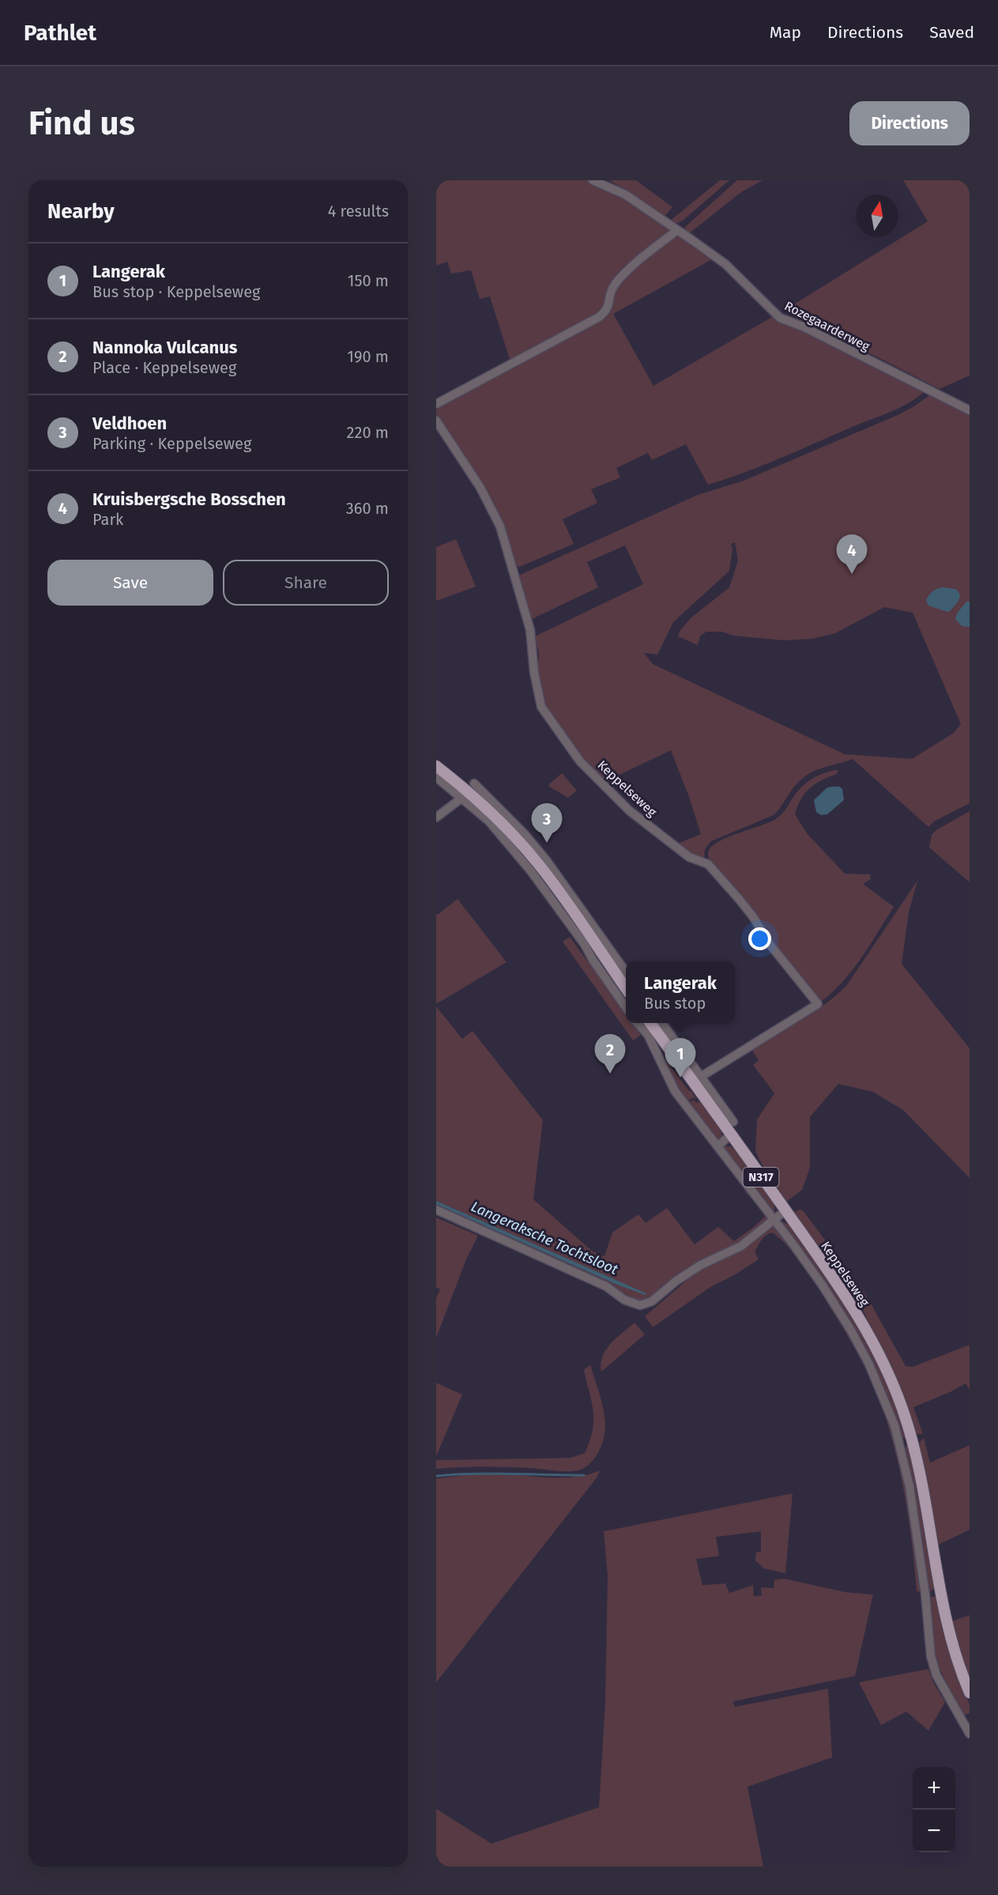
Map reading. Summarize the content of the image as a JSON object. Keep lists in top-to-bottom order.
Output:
{
  "streets": {
    "main road": ["Keppelseweg", "N317"],
    "street": ["Rozegaarderweg"]
  },
  "water": ["Langeraksche Tochtsloot"],
  "north": "top",
  "page": {
    "header": "Pathlet",
    "nav": ["Map", "Directions", "Saved"],
    "buttons": [
      "Directions",
      ["Save", "Share"]
    ],
    "title": "Find us",
    "heading": ["Nearby", "4 results"],
    "list": [
      {
        "mark": "1",
        "name": "Langerak",
        "note": "Bus stop · Keppelseweg",
        "value": "150 m"
      },
      {
        "mark": "2",
        "name": "Nannoka Vulcanus",
        "note": "Place · Keppelseweg",
        "value": "190 m"
      },
      {
        "mark": "3",
        "name": "Veldhoen",
        "note": "Parking · Keppelseweg",
        "value": "220 m"
      },
      {
        "mark": "4",
        "name": "Kruisbergsche Bosschen",
        "note": "Park",
        "value": "360 m"
      }
    ],
    "pins": [
      "4",
      "3",
      "2",
      "1"
    ],
    "popup": ["Langerak", "Bus stop"],
    "map_buttons": ["+", "−"]
  }
}
